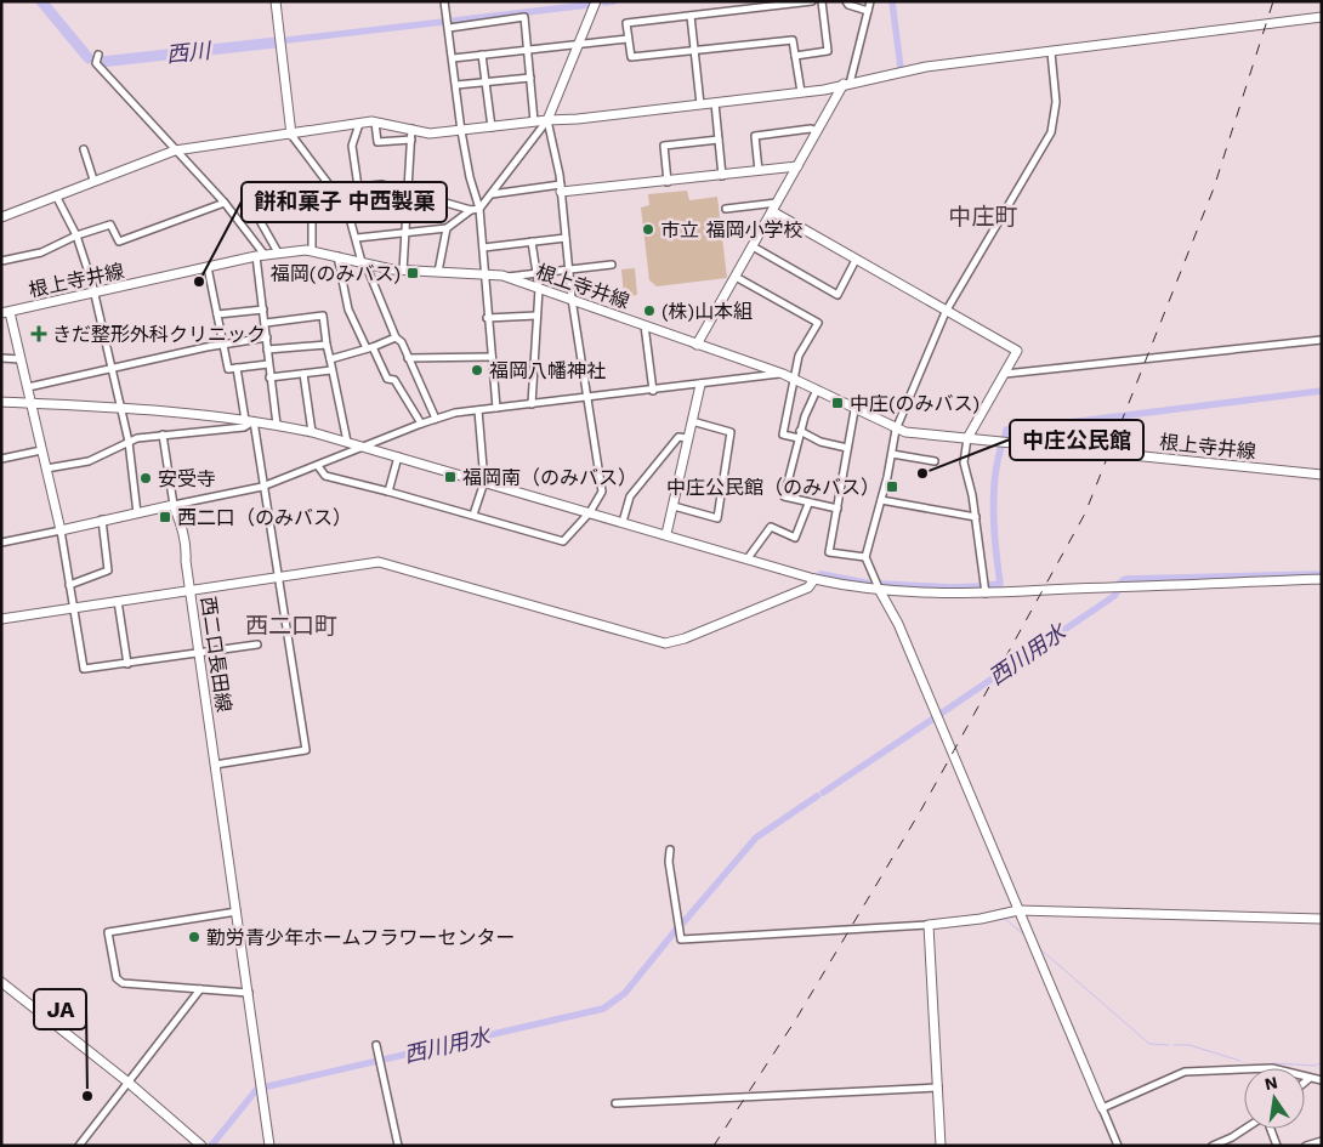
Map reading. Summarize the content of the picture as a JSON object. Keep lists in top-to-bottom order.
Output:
{
  "streets": {
    "street": ["根上寺井線", "西二口長田線"]
  },
  "districts": ["中庄町", "西二口町"],
  "water": ["西川", "西川用水"],
  "places": {
    "other": [
      "市立 福岡小学校",
      "餅和菓子 中西製菓",
      "(株)山本組",
      "福岡八幡神社",
      "中庄公民館",
      "安受寺",
      "勤労青少年ホームフラワーセンター",
      "JA"
    ],
    "transit": [
      "福岡(のみバス)",
      "中庄(のみバス)",
      "福岡南（のみバス）",
      "中庄公民館（のみバス）",
      "西二口（のみバス）"
    ],
    "health": ["きだ整形外科クリニック"]
  },
  "north": "top"
}
